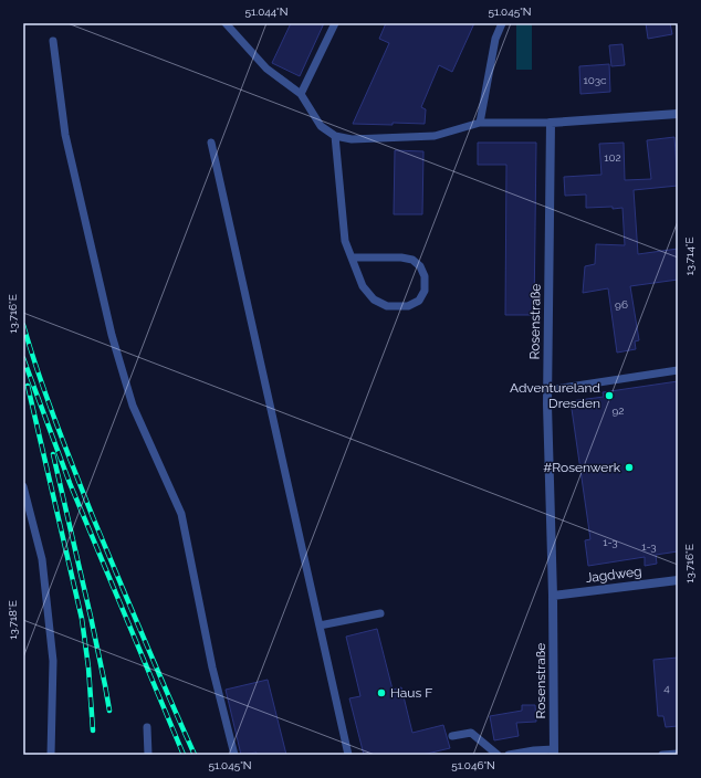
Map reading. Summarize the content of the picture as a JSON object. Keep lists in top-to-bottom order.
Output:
{
  "streets": {
    "street": ["Rosenstraße", "Jagdweg"]
  },
  "crossings": [
    ["Rosenstraße", "Jagdweg"]
  ],
  "places": ["Adventureland Dresden", "#Rosenwerk", "Haus F"],
  "house_numbers": [
    "103c",
    "102",
    "96",
    "92",
    "1-3",
    "1-3",
    "4"
  ],
  "coordinates": [
    "51.044°N",
    "51.045°N",
    "13.714°E",
    "13.716°E",
    "13.718°E",
    "51.046°N"
  ]
}
